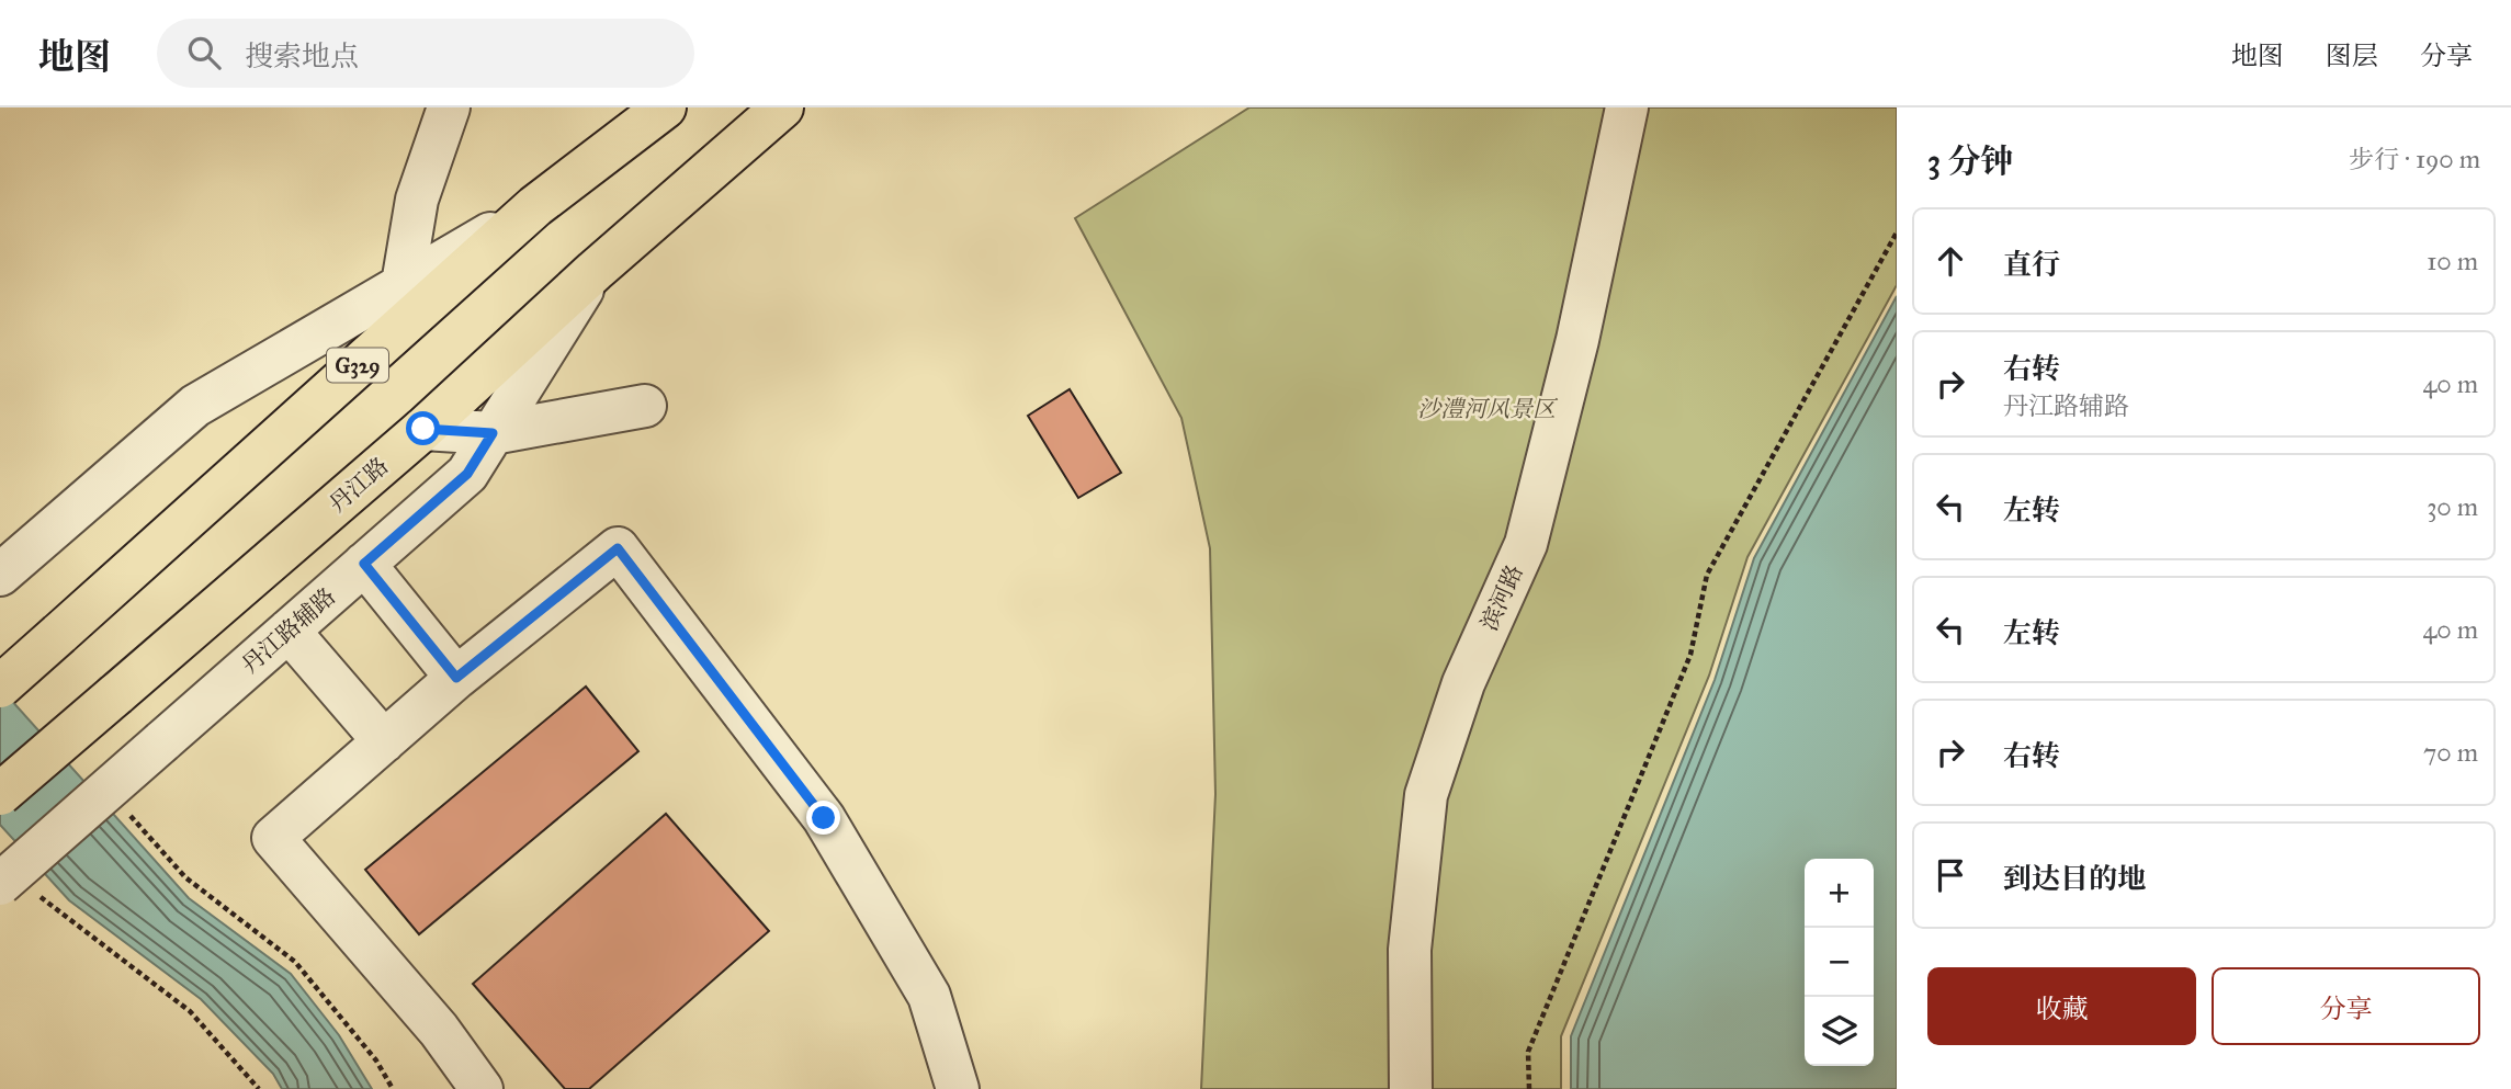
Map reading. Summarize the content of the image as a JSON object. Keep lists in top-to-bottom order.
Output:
{
  "streets": {
    "highway": ["G329", "丹江路"],
    "street": ["滨河路", "丹江路辅路"]
  },
  "crossings": [
    ["丹江路", "丹江路辅路"]
  ],
  "parks": ["沙澧河风景区"],
  "page": {
    "header": "地图",
    "search": "搜索地点",
    "nav": ["地图", "图层", "分享"],
    "heading": ["3 分钟", "步行 · 190 m"],
    "list": [
      ["直行", "10 m"],
      ["右转", "丹江路辅路", "40 m"],
      ["左转", "30 m"],
      ["左转", "40 m"],
      ["右转", "70 m"],
      "到达目的地"
    ],
    "map_buttons": ["+", "−"],
    "buttons": ["收藏", "分享"]
  }
}
